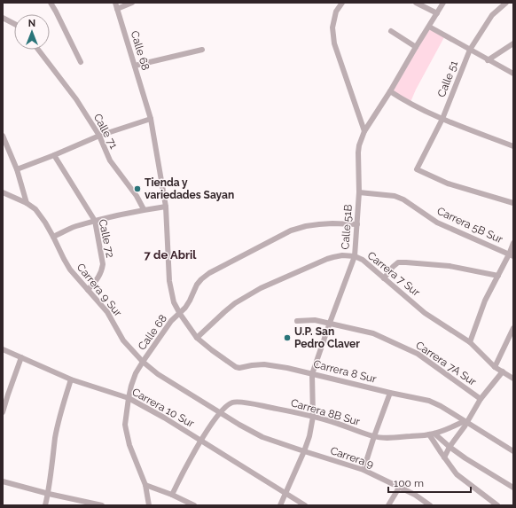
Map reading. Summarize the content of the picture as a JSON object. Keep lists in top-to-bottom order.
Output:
{
  "streets": {
    "street": [
      "Calle 68",
      "Calle 51",
      "Calle 71",
      "Carrera 5B Sur",
      "Calle 51B",
      "Calle 72",
      "Carrera 7 Sur",
      "Carrera 9 Sur",
      "Carrera 7A Sur",
      "Carrera 8 Sur",
      "Carrera 10 Sur",
      "Carrera 8B Sur",
      "Carrera 9"
    ]
  },
  "crossings": [
    ["Calle 68", "Carrera 9 Sur"],
    ["Calle 68", "Carrera 8 Sur"],
    ["Calle 68", "Carrera 10 Sur"],
    ["Carrera 5B Sur", "Calle 51B"],
    ["Calle 51B", "Carrera 7 Sur"],
    ["Calle 51B", "Carrera 9 Sur"],
    ["Calle 51B", "Carrera 7A Sur"],
    ["Calle 51B", "Carrera 8 Sur"],
    ["Calle 51B", "Carrera 10 Sur"],
    ["Calle 51B", "Carrera 8B Sur"],
    ["Calle 51B", "Carrera 9"],
    ["Calle 72", "Carrera 9 Sur"],
    ["Carrera 7 Sur", "Carrera 8 Sur"],
    ["Carrera 9 Sur", "Carrera 8B Sur"],
    ["Carrera 9 Sur", "Carrera 9"],
    ["Carrera 8 Sur", "Carrera 8B Sur"]
  ],
  "districts": ["7 de Abril"],
  "places": ["Tienda y variedades Sayan", "U.P. San Pedro Claver"],
  "scale_bar": "100 m",
  "north": "top"
}
